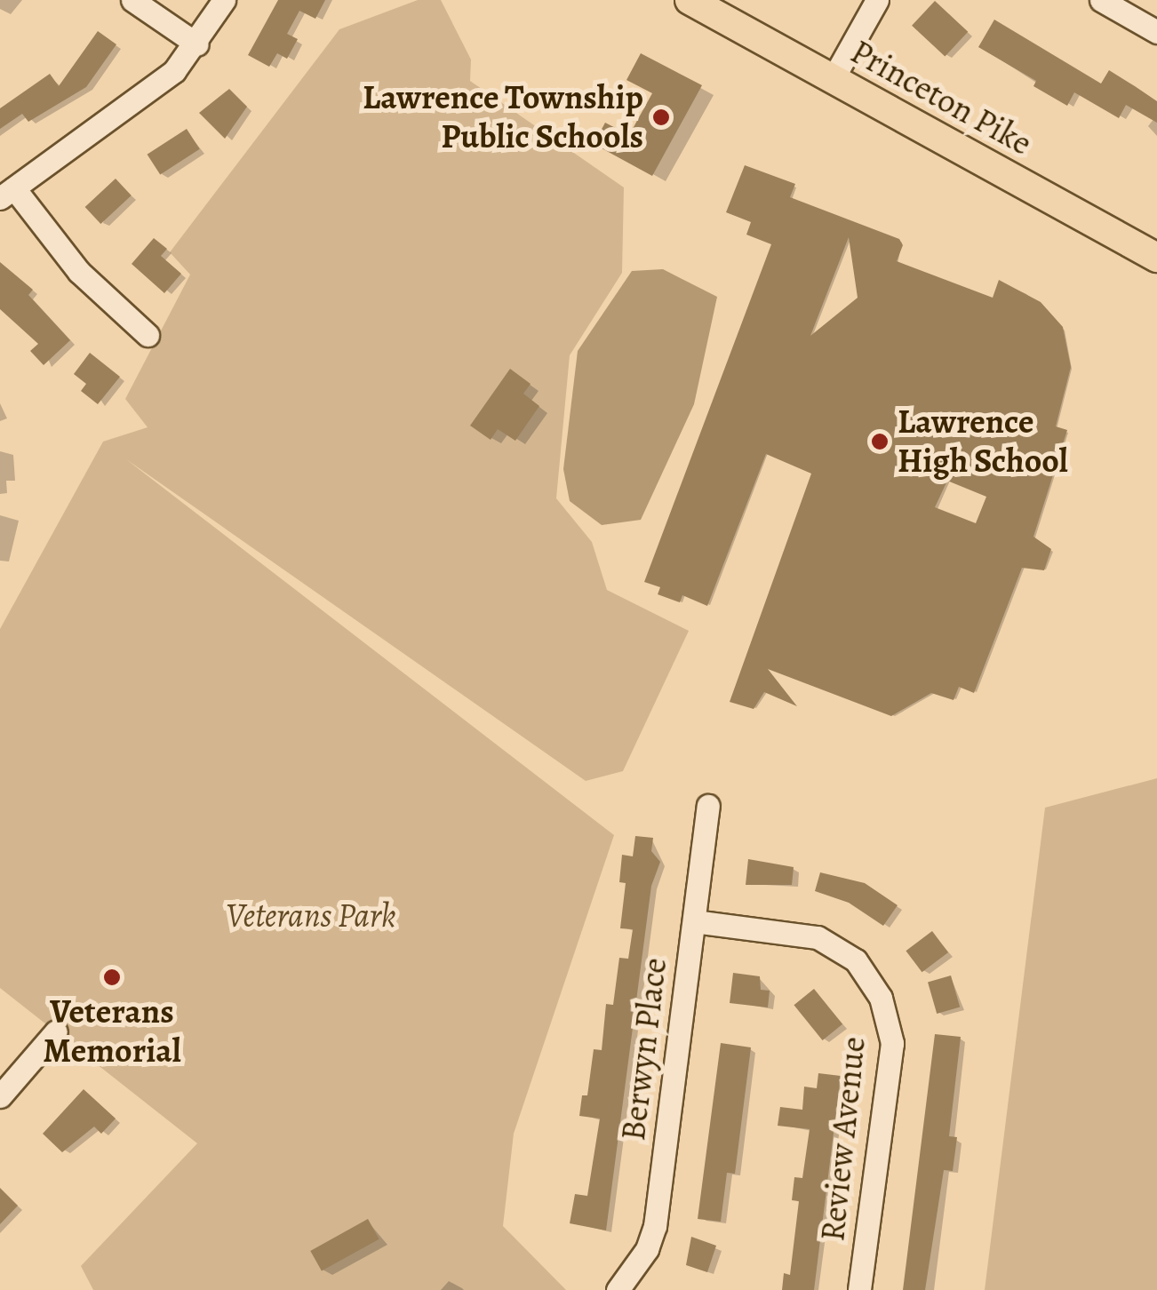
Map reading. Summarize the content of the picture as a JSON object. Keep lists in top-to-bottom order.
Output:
{
  "streets": {
    "main road": ["Princeton Pike"],
    "street": ["Berwyn Place", "Review Avenue"]
  },
  "crossings": [
    ["Berwyn Place", "Review Avenue"]
  ],
  "parks": ["Veterans Park"],
  "places": ["Lawrence Township Public Schools", "Lawrence High School", "Veterans Memorial"]
}
